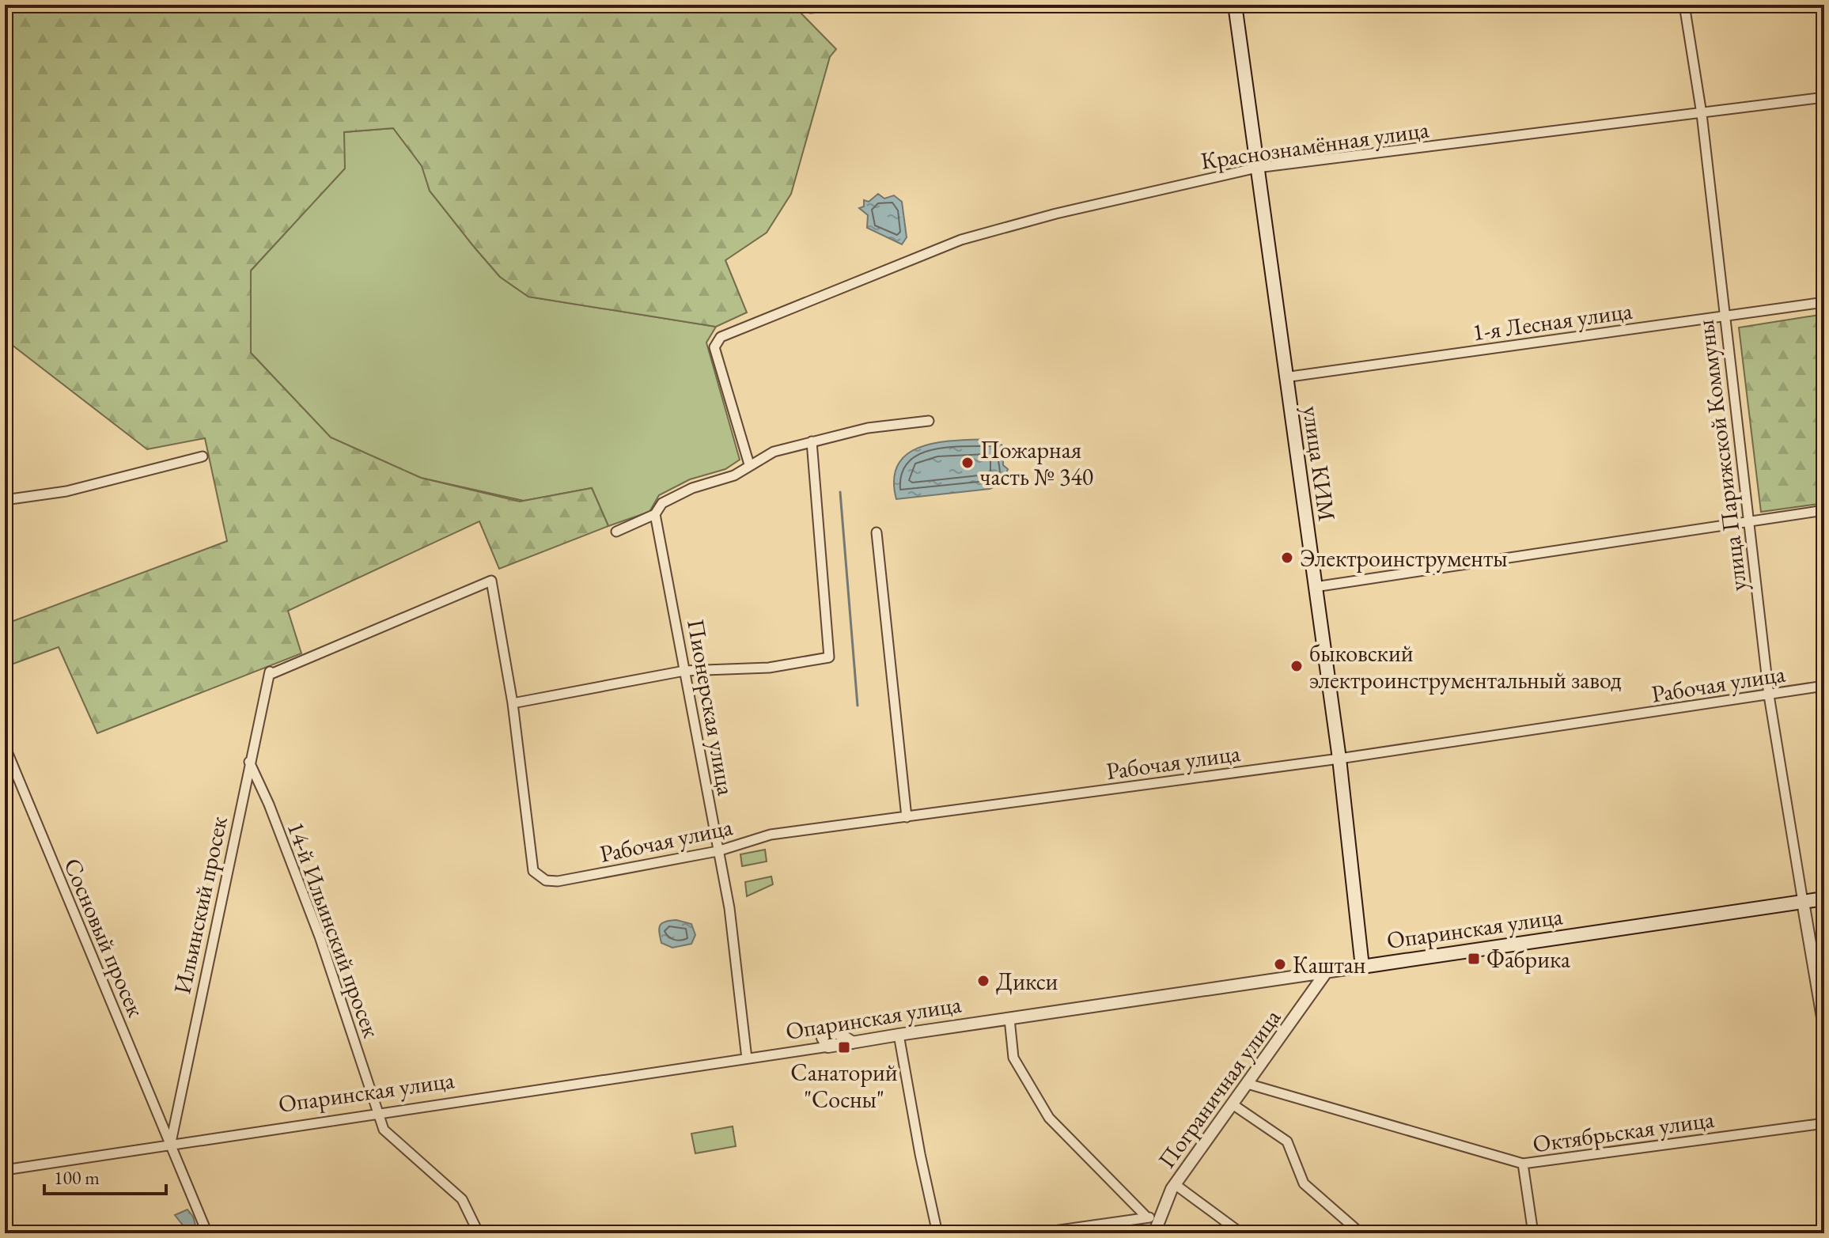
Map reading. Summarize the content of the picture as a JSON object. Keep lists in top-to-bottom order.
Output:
{
  "streets": {
    "main road": ["улица КИМ", "Опаринская улица"],
    "street": [
      "Краснознамённая улица",
      "1-я Лесная улица",
      "улица Парижской Коммуны",
      "Рабочая улица",
      "Пионерская улица",
      "Ильинский просек",
      "14-й Ильинский просек",
      "Сосновый просек",
      "Пограничная улица",
      "Октябрьская улица"
    ]
  },
  "crossings": [
    ["Краснознамённая улица", "улица Парижской Коммуны"],
    ["Краснознамённая улица", "улица КИМ"],
    ["1-я Лесная улица", "улица Парижской Коммуны"],
    ["1-я Лесная улица", "улица КИМ"],
    ["улица Парижской Коммуны", "Рабочая улица"],
    ["улица Парижской Коммуны", "Опаринская улица"],
    ["улица КИМ", "Рабочая улица"],
    ["улица КИМ", "Опаринская улица"],
    ["Рабочая улица", "Пионерская улица"],
    ["Рабочая улица", "Ильинский просек"],
    ["Пионерская улица", "Опаринская улица"],
    ["Ильинский просек", "Опаринская улица"],
    ["Ильинский просек", "14-й Ильинский просек"],
    ["Ильинский просек", "Сосновый просек"],
    ["Опаринская улица", "14-й Ильинский просек"],
    ["Опаринская улица", "Сосновый просек"],
    ["Опаринская улица", "Пограничная улица"],
    ["Пограничная улица", "Октябрьская улица"]
  ],
  "places": {
    "other": [
      "Пожарная часть № 340",
      "Электроинструменты",
      "быковский электроинструментальный завод",
      "Каштан",
      "Дикси"
    ],
    "transit": ["Фабрика", "Санаторий \"Сосны\""]
  },
  "scale_bar": "100 m"
}
